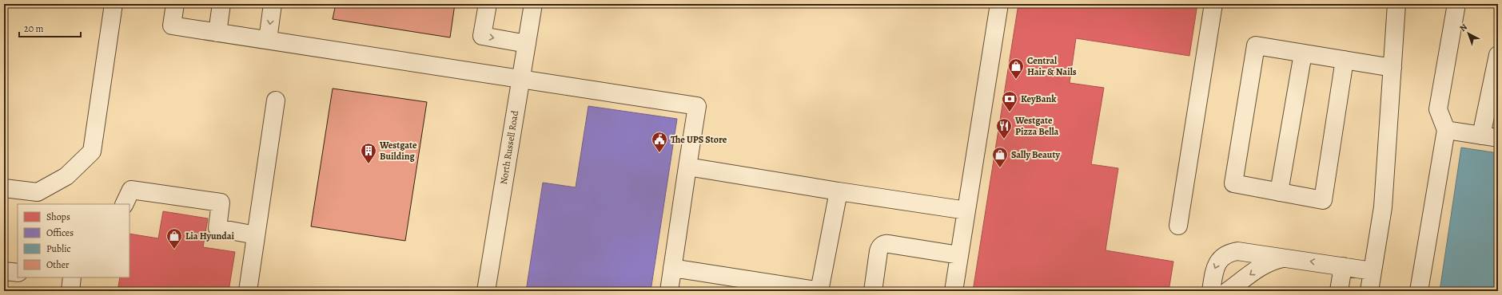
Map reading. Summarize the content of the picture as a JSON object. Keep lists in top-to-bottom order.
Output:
{
  "streets": {
    "lane": ["North Russell Road"]
  },
  "places": {
    "shop": ["Central Hair & Nails", "Sally Beauty", "Lia Hyundai"],
    "bank": ["KeyBank"],
    "restaurant": ["Westgate Pizza Bella"],
    "public building": ["The UPS Store"],
    "building": ["Westgate Building"]
  },
  "legend": [
    "Shops",
    "Offices",
    "Public",
    "Other"
  ],
  "scale_bar": "20 m",
  "north": "top left"
}
